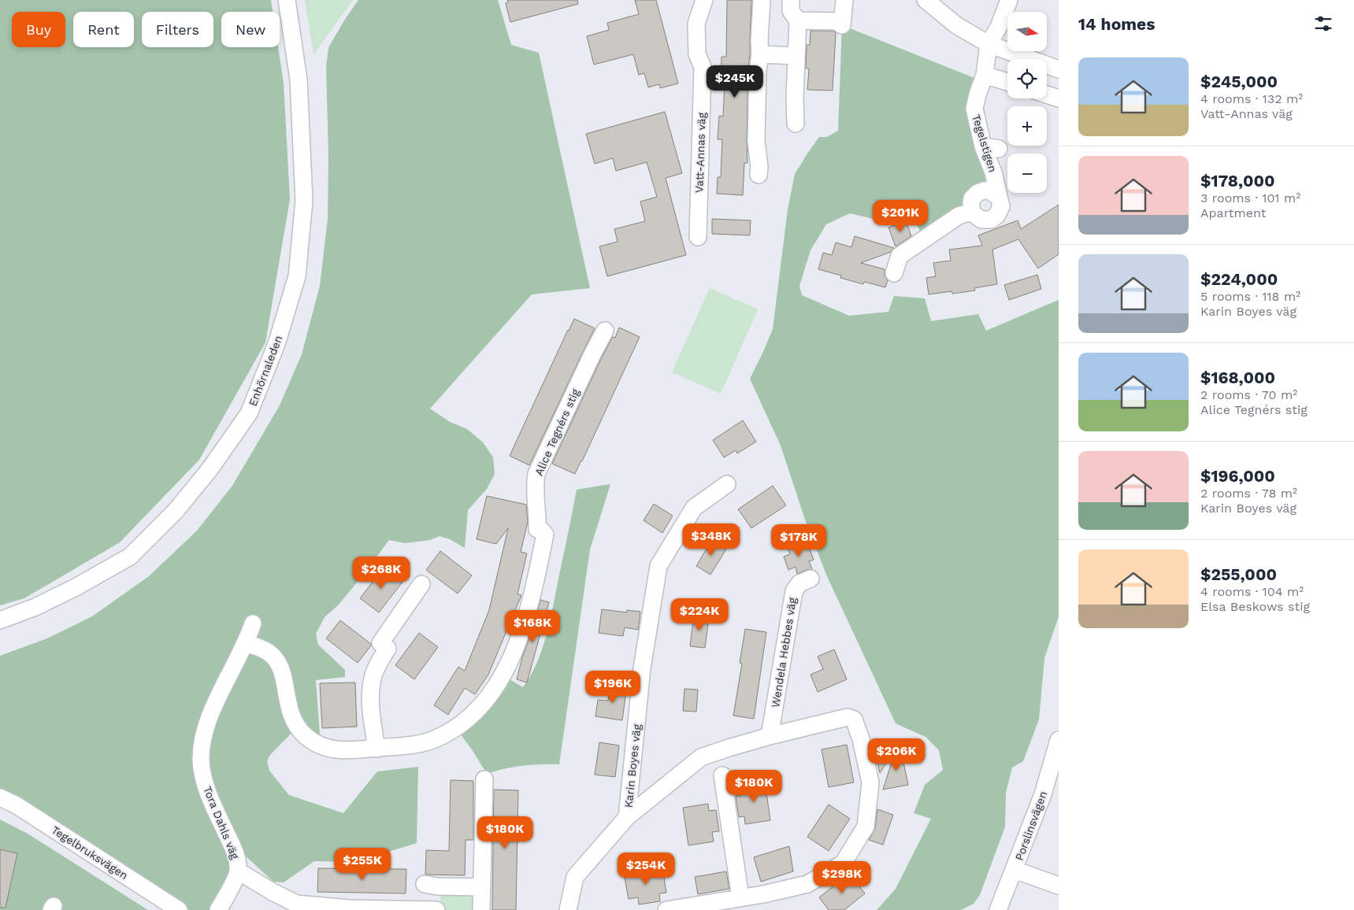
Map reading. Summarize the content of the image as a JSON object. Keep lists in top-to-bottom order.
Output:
{
  "streets": {
    "street": [
      "Tegelstigen",
      "Vatt-Annas väg",
      "Enhörnaleden",
      "Alice Tegnérs stig",
      "Wendela Hebbes väg",
      "Karin Boyes väg",
      "Tora Dahls väg",
      "Porslinsvägen",
      "Tegelbruksvägen"
    ]
  },
  "crossings": [
    ["Alice Tegnérs stig", "Tora Dahls väg"]
  ],
  "north": "right",
  "page": {
    "heading": "14 homes",
    "map_buttons": ["+", "−"],
    "chip": [
      "Buy",
      "Rent",
      "Filters",
      "New"
    ],
    "list": [
      {
        "name": "$245,000",
        "note": "4 rooms · 132 m² · Vatt-Annas väg"
      },
      {
        "name": "$178,000",
        "note": "3 rooms · 101 m² · Apartment"
      },
      {
        "name": "$224,000",
        "note": "5 rooms · 118 m² · Karin Boyes väg"
      },
      {
        "name": "$168,000",
        "note": "2 rooms · 70 m² · Alice Tegnérs stig"
      },
      {
        "name": "$196,000",
        "note": "2 rooms · 78 m² · Karin Boyes väg"
      },
      {
        "name": "$255,000",
        "note": "4 rooms · 104 m² · Elsa Beskows stig"
      }
    ],
    "price": [
      "$245K",
      "$201K",
      "$348K",
      "$178K",
      "$268K",
      "$224K",
      "$168K",
      "$196K",
      "$206K",
      "$180K",
      "$180K",
      "$255K",
      "$254K",
      "$298K"
    ]
  }
}
